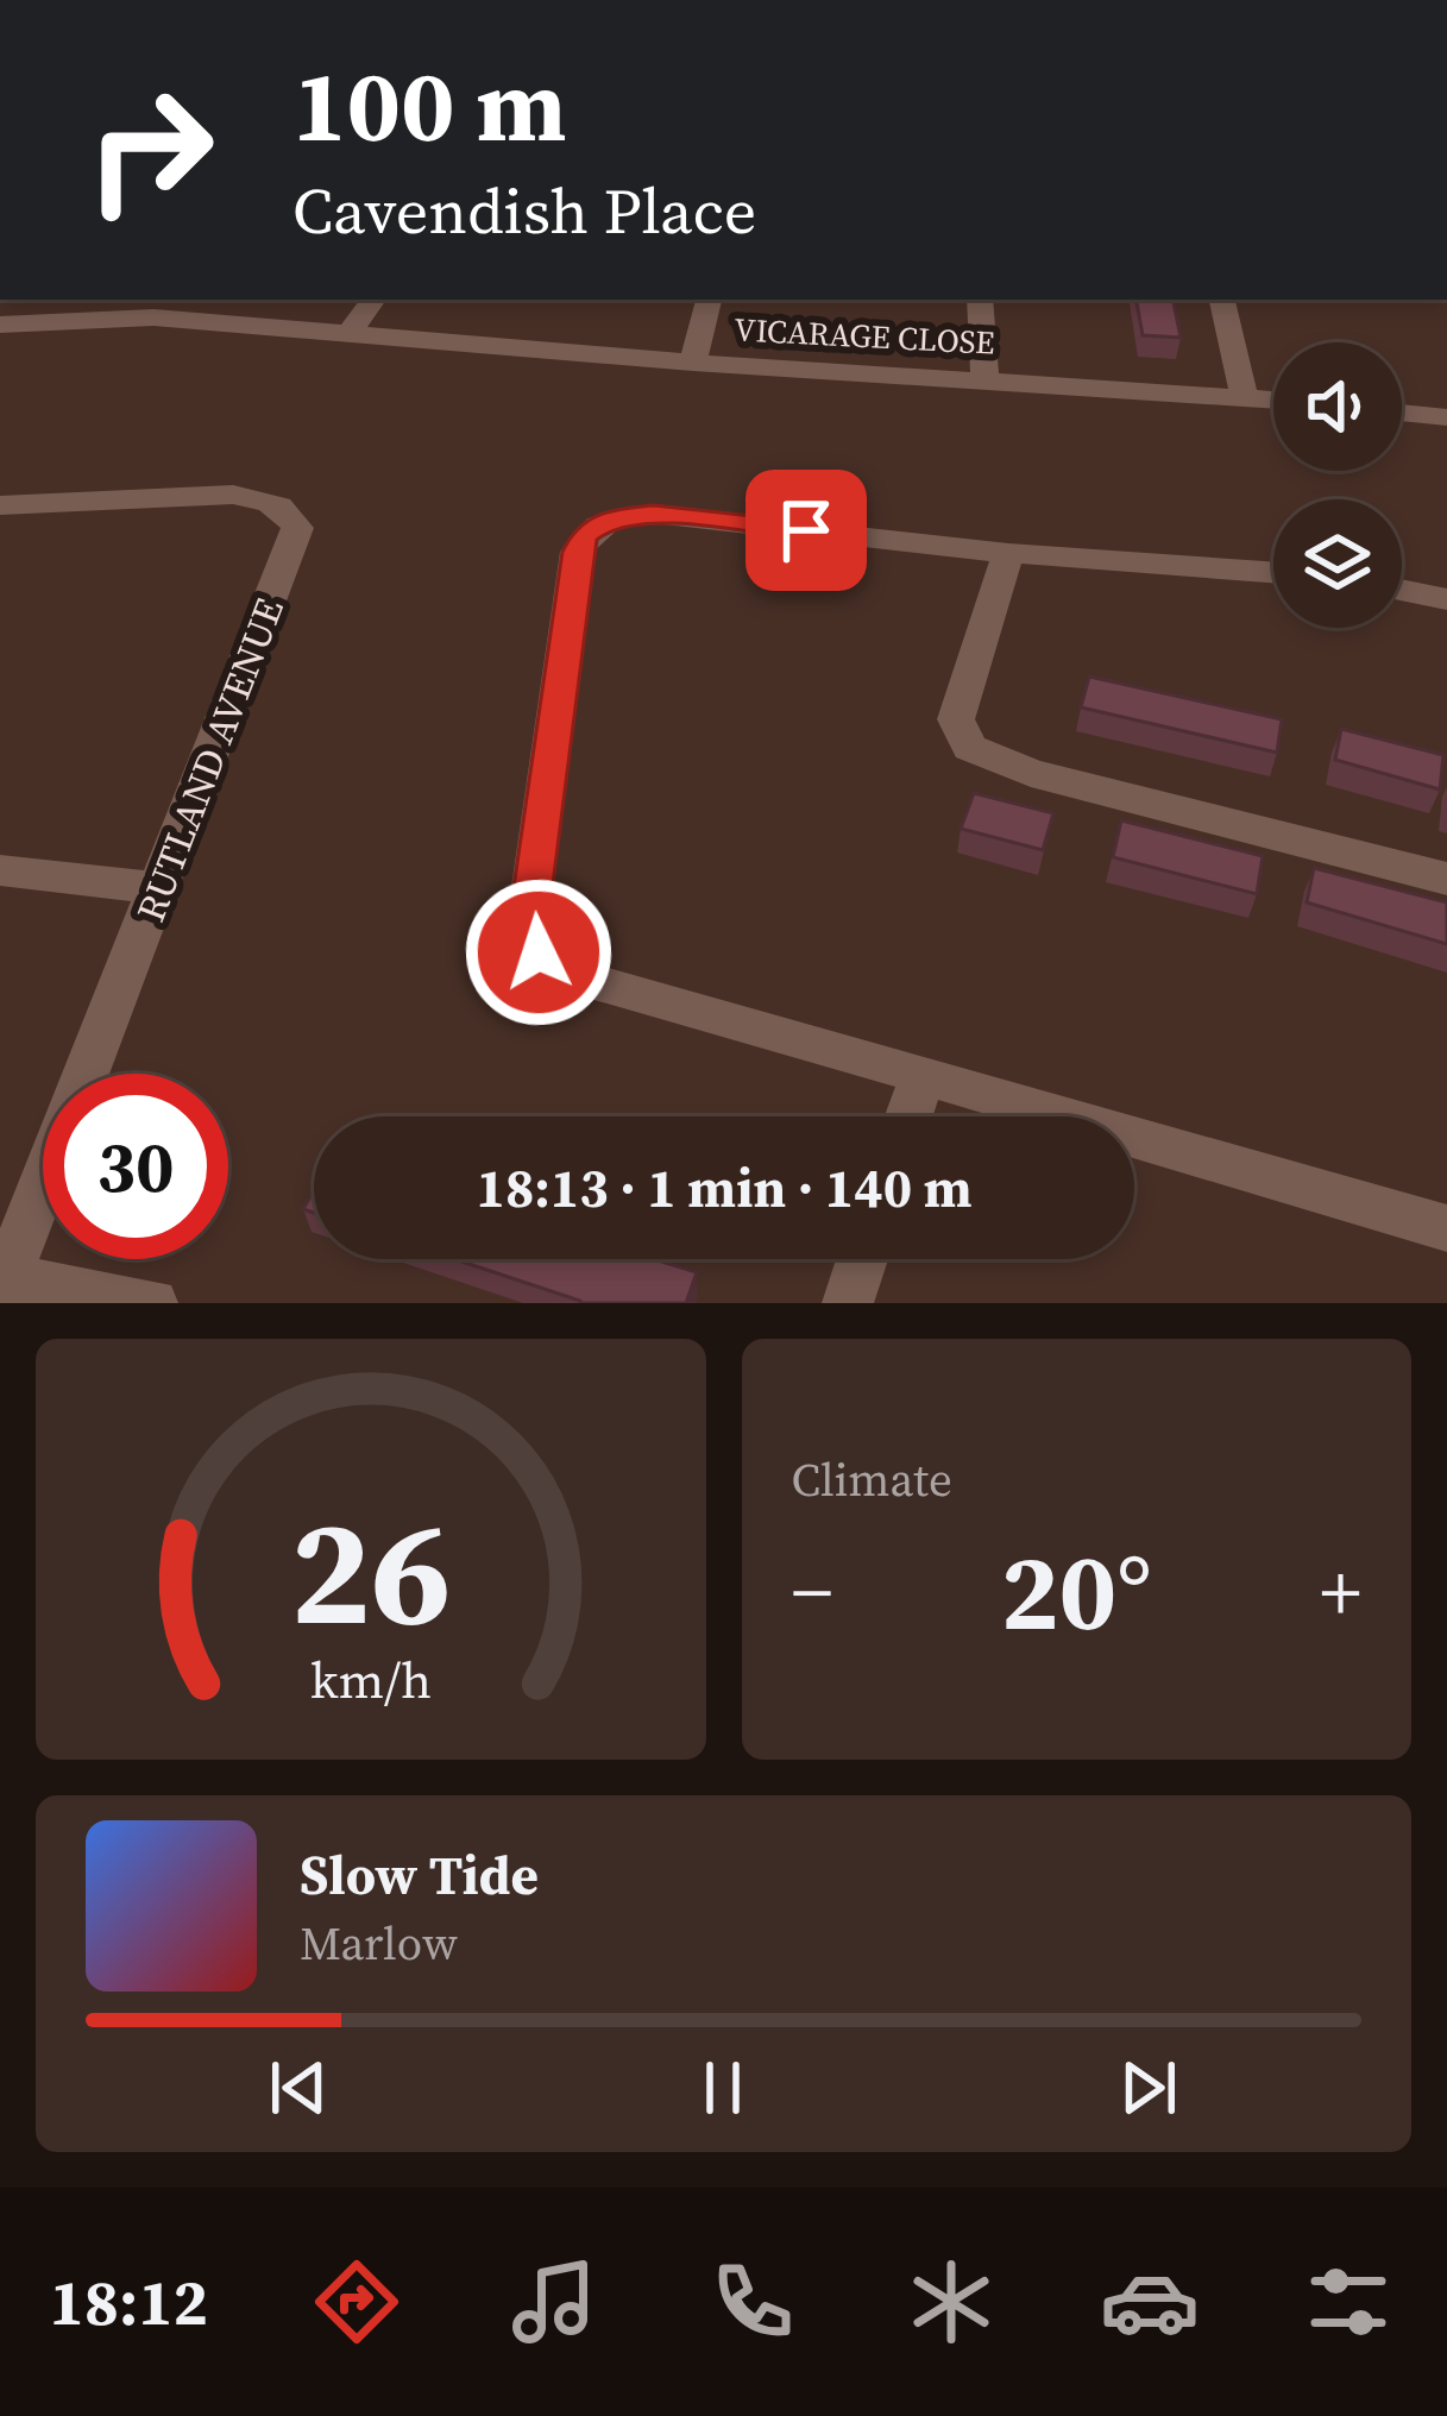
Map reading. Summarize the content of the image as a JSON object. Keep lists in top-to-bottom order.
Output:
{
  "streets": {
    "street": ["VICARAGE CLOSE", "RUTLAND AVENUE"]
  },
  "page": {
    "turn": ["100 m", "Cavendish Place"],
    "limit": "30",
    "trip": "18:13 · 1 min · 140 m",
    "tile": "Climate",
    "heat": ["−", "20°", "+"],
    "song": ["Slow Tide", "Marlow"],
    "tabs": "18:12",
    "gauge": ["26", "km/h"]
  }
}
